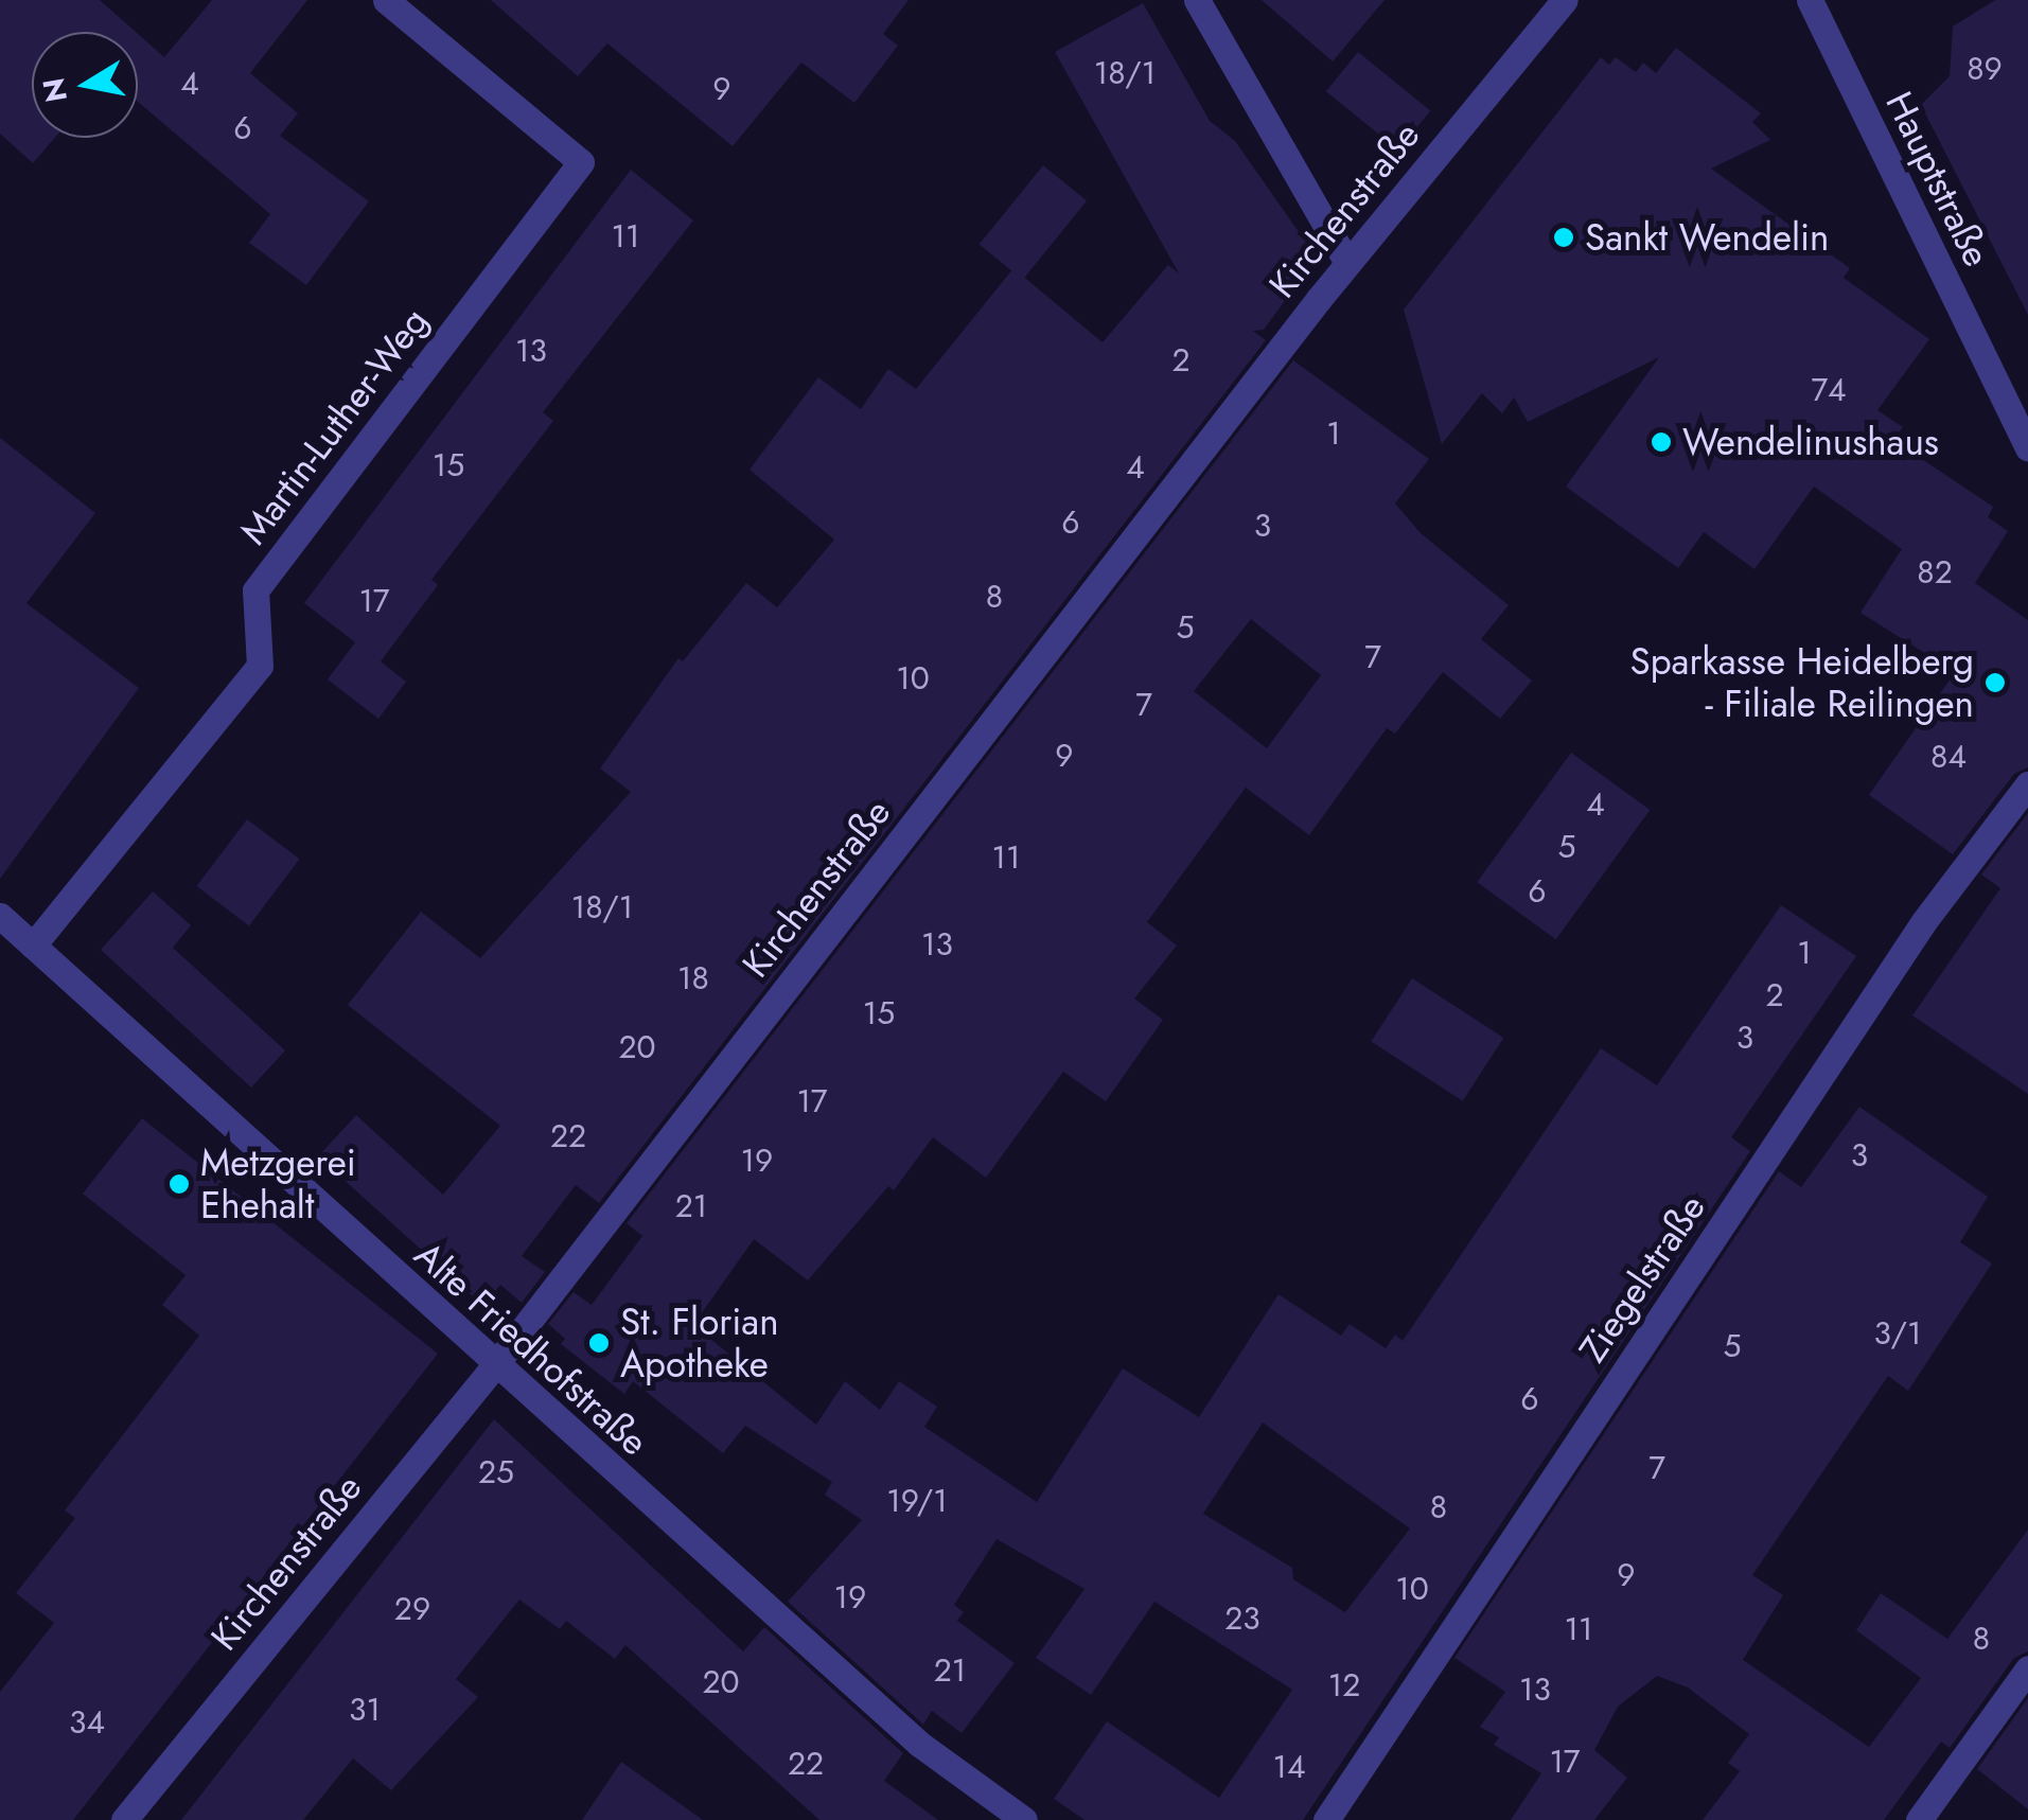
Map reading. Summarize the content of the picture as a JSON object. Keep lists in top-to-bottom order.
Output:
{
  "streets": {
    "street": [
      "Hauptstraße",
      "Kirchenstraße",
      "Martin-Luther-Weg",
      "Ziegelstraße",
      "Alte Friedhofstraße"
    ]
  },
  "crossings": [
    ["Kirchenstraße", "Alte Friedhofstraße"],
    ["Martin-Luther-Weg", "Alte Friedhofstraße"]
  ],
  "places": [
    "Sankt Wendelin",
    "Wendelinushaus",
    "Sparkasse Heidelberg - Filiale Reilingen",
    "Metzgerei Ehehalt",
    "St. Florian Apotheke"
  ],
  "house_numbers": [
    "89",
    "18/1",
    "4",
    "9",
    "6",
    "11",
    "13",
    "2",
    "74",
    "1",
    "15",
    "4",
    "6",
    "3",
    "82",
    "8",
    "17",
    "5",
    "7",
    "10",
    "7",
    "9",
    "84",
    "4",
    "5",
    "11",
    "6",
    "18/1",
    "13",
    "1",
    "18",
    "2",
    "15",
    "3",
    "20",
    "17",
    "22",
    "3",
    "19",
    "21",
    "3/1",
    "5",
    "6",
    "7",
    "25",
    "19/1",
    "8",
    "9",
    "10",
    "19",
    "29",
    "23",
    "11",
    "8",
    "21",
    "20",
    "12",
    "13",
    "31",
    "34",
    "17",
    "22",
    "14"
  ],
  "north": "left"
}
